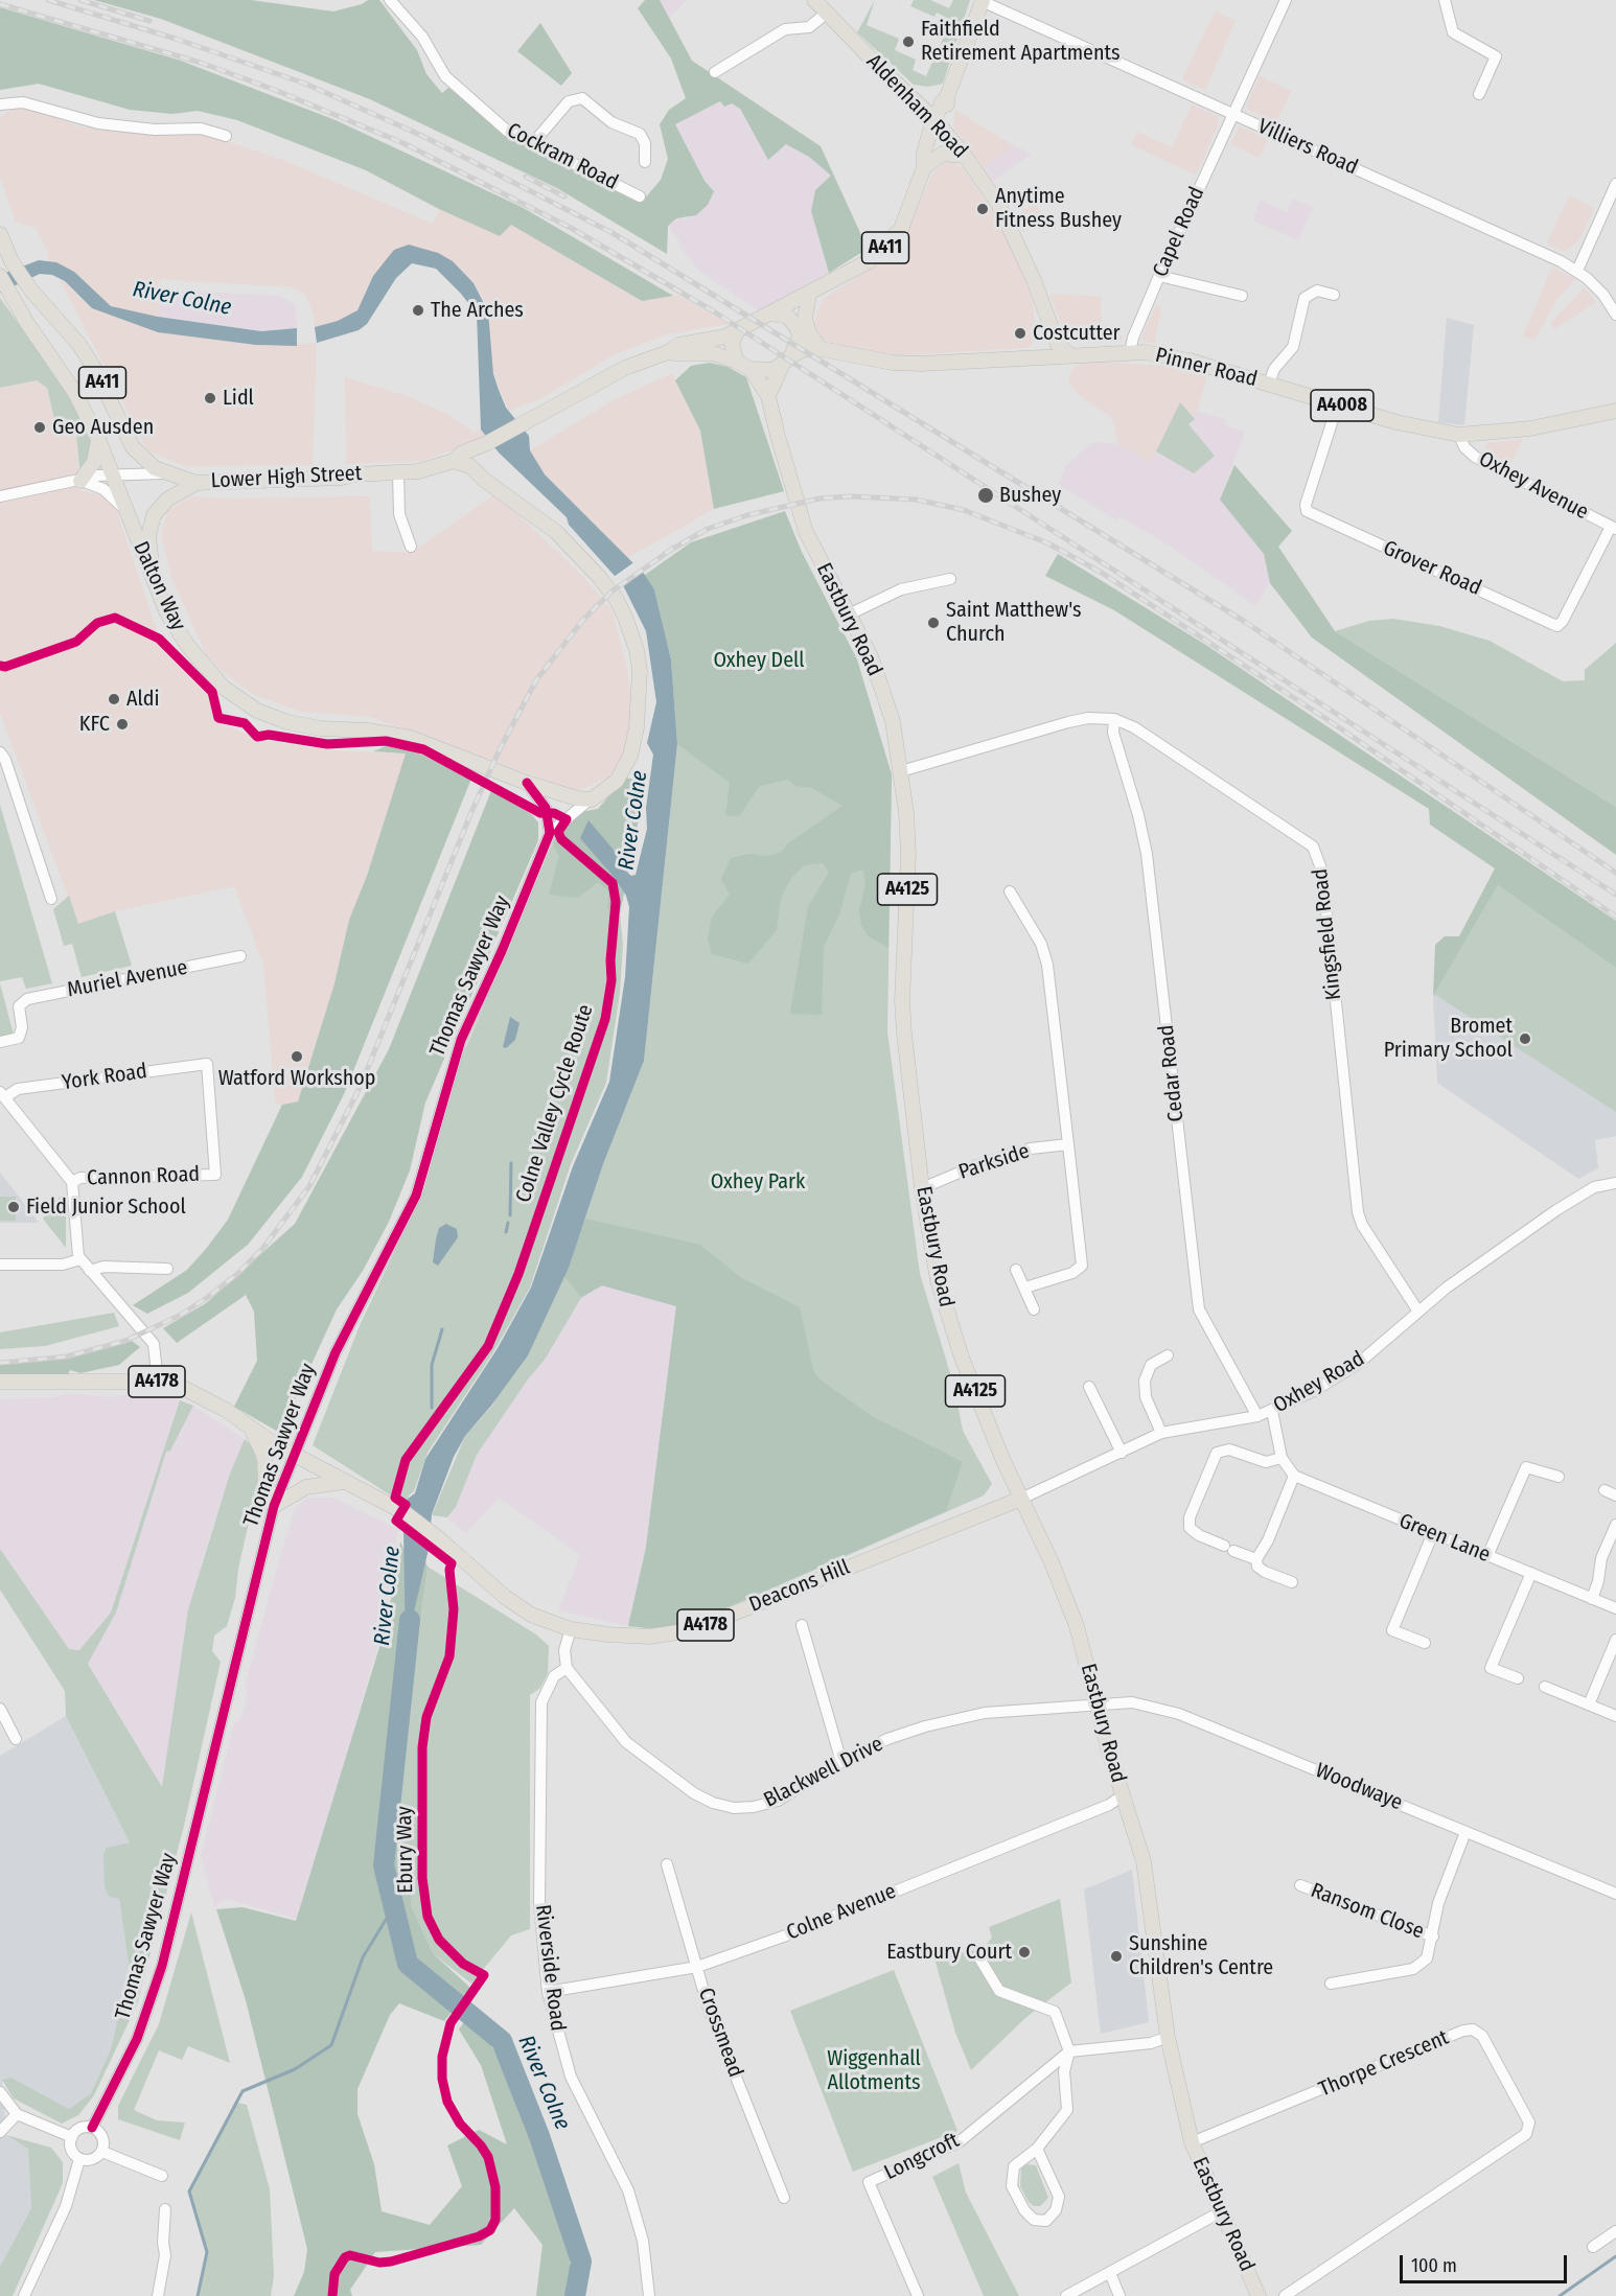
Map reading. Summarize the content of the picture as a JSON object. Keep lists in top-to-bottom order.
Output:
{
  "streets": {
    "main road": [
      "Aldenham Road",
      "A411",
      "Pinner Road",
      "A4008",
      "Lower High Street",
      "Dalton Way",
      "Eastbury Road",
      "A4125",
      "A4178",
      "Deacons Hill"
    ],
    "street": [
      "Villiers Road",
      "Cockram Road",
      "Capel Road",
      "Oxhey Avenue",
      "Grover Road",
      "Kingsfield Road",
      "Thomas Sawyer Way",
      "Muriel Avenue",
      "Cedar Road",
      "York Road",
      "Parkside",
      "Cannon Road",
      "Oxhey Road",
      "Green Lane",
      "Blackwell Drive",
      "Woodwaye",
      "Ransom Close",
      "Colne Avenue",
      "Riverside Road",
      "Crossmead",
      "Thorpe Crescent",
      "Longcroft"
    ],
    "cycle path": ["Colne Valley Cycle Route"]
  },
  "crossings": [
    ["Aldenham Road", "A411"],
    ["Aldenham Road", "Pinner Road"],
    ["Villiers Road", "Capel Road"],
    ["Villiers Road", "A411"],
    ["Capel Road", "Pinner Road"],
    ["A411", "Pinner Road"],
    ["A411", "Lower High Street"],
    ["A411", "Dalton Way"],
    ["A411", "Eastbury Road"],
    ["Pinner Road", "Lower High Street"],
    ["Pinner Road", "Oxhey Avenue"],
    ["Pinner Road", "Grover Road"],
    ["Pinner Road", "Eastbury Road"],
    ["Lower High Street", "Dalton Way"],
    ["Lower High Street", "Eastbury Road"],
    ["Oxhey Avenue", "Grover Road"],
    ["Dalton Way", "Thomas Sawyer Way"],
    ["Eastbury Road", "Kingsfield Road"],
    ["Eastbury Road", "Parkside"],
    ["Eastbury Road", "Oxhey Road"],
    ["Eastbury Road", "Deacons Hill"],
    ["Eastbury Road", "Blackwell Drive"],
    ["Eastbury Road", "Woodwaye"],
    ["Eastbury Road", "Colne Avenue"],
    ["Eastbury Road", "Thorpe Crescent"],
    ["Kingsfield Road", "Cedar Road"],
    ["Kingsfield Road", "Oxhey Road"],
    ["Thomas Sawyer Way", "A4178"],
    ["Cedar Road", "Oxhey Road"],
    ["York Road", "Cannon Road"],
    ["A4178", "Deacons Hill"],
    ["Oxhey Road", "Deacons Hill"],
    ["Blackwell Drive", "Woodwaye"],
    ["Blackwell Drive", "Riverside Road"],
    ["Woodwaye", "Ransom Close"],
    ["Colne Avenue", "Riverside Road"],
    ["Colne Avenue", "Crossmead"]
  ],
  "water": ["River Colne"],
  "parks": ["Oxhey Dell", "Oxhey Park", "Wiggenhall Allotments"],
  "places": [
    "Faithfield Retirement Apartments",
    "Anytime Fitness Bushey",
    "The Arches",
    "Costcutter",
    "Lidl",
    "Geo Ausden",
    "Bushey",
    "Saint Matthew's Church",
    "Aldi",
    "KFC",
    "Bromet Primary School",
    "Watford Workshop",
    "Field Junior School",
    "Eastbury Court",
    "Sunshine Children's Centre"
  ],
  "scale_bar": "100 m"
}
